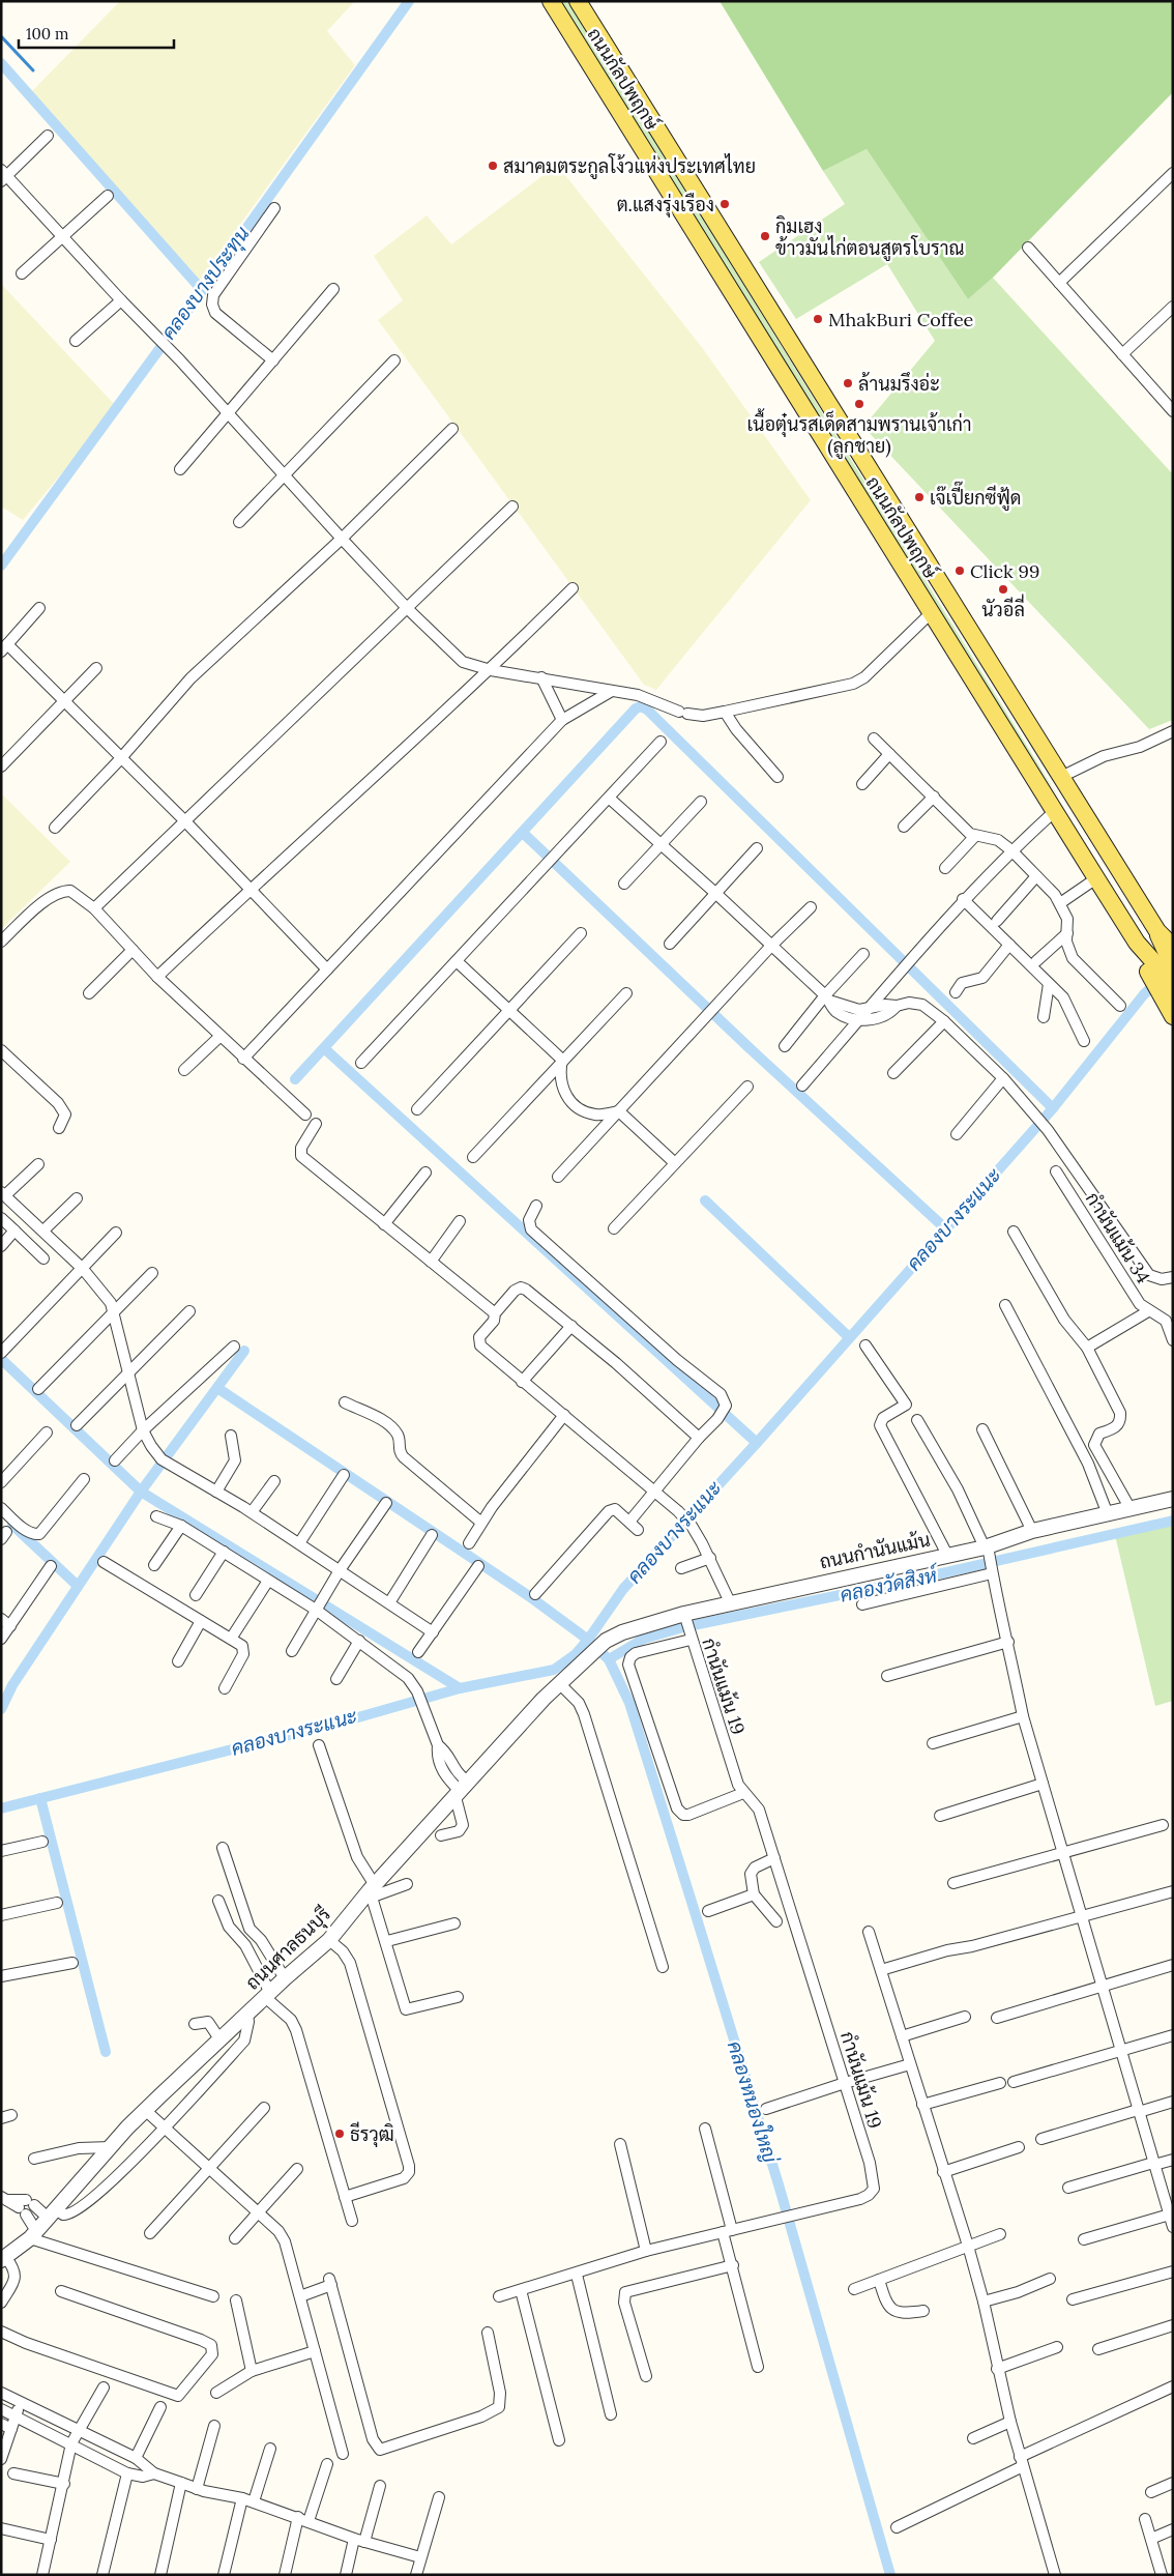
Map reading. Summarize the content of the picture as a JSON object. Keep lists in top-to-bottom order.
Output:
{
  "streets": {
    "main road": ["ถนนกัลปพฤกษ์"],
    "street": [
      "กำนันแม้น 34",
      "ถนนกำนันแม้น",
      "กำนันแม้น 19",
      "ถนนศาลธนบุรี"
    ]
  },
  "crossings": [
    ["ถนนกำนันแม้น", "กำนันแม้น 19"],
    ["ถนนกำนันแม้น", "ถนนศาลธนบุรี"]
  ],
  "water": [
    "คลองบางประทุน",
    "คลองบางระแนะ",
    "คลองวัดสิงห์",
    "คลองหนองใหญ่"
  ],
  "places": [
    "สมาคมตระกูลโง้วแห่งประเทศไทย",
    "ต.แสงรุ่งเรือง",
    "กิมเฮง ข้าวมันไก่ตอนสูตรโบราณ",
    "MhakBuri Coffee",
    "ล้านมรึงอ่ะ",
    "เนื้อตุ๋นรสเด็ดสามพรานเจ้าเก่า (ลูกชาย)",
    "เจ๊เปี๊ยกซีฟู้ด",
    "Click 99",
    "นัวอีลี่",
    "ธีรวุฒิ"
  ],
  "scale_bar": "100 m"
}
